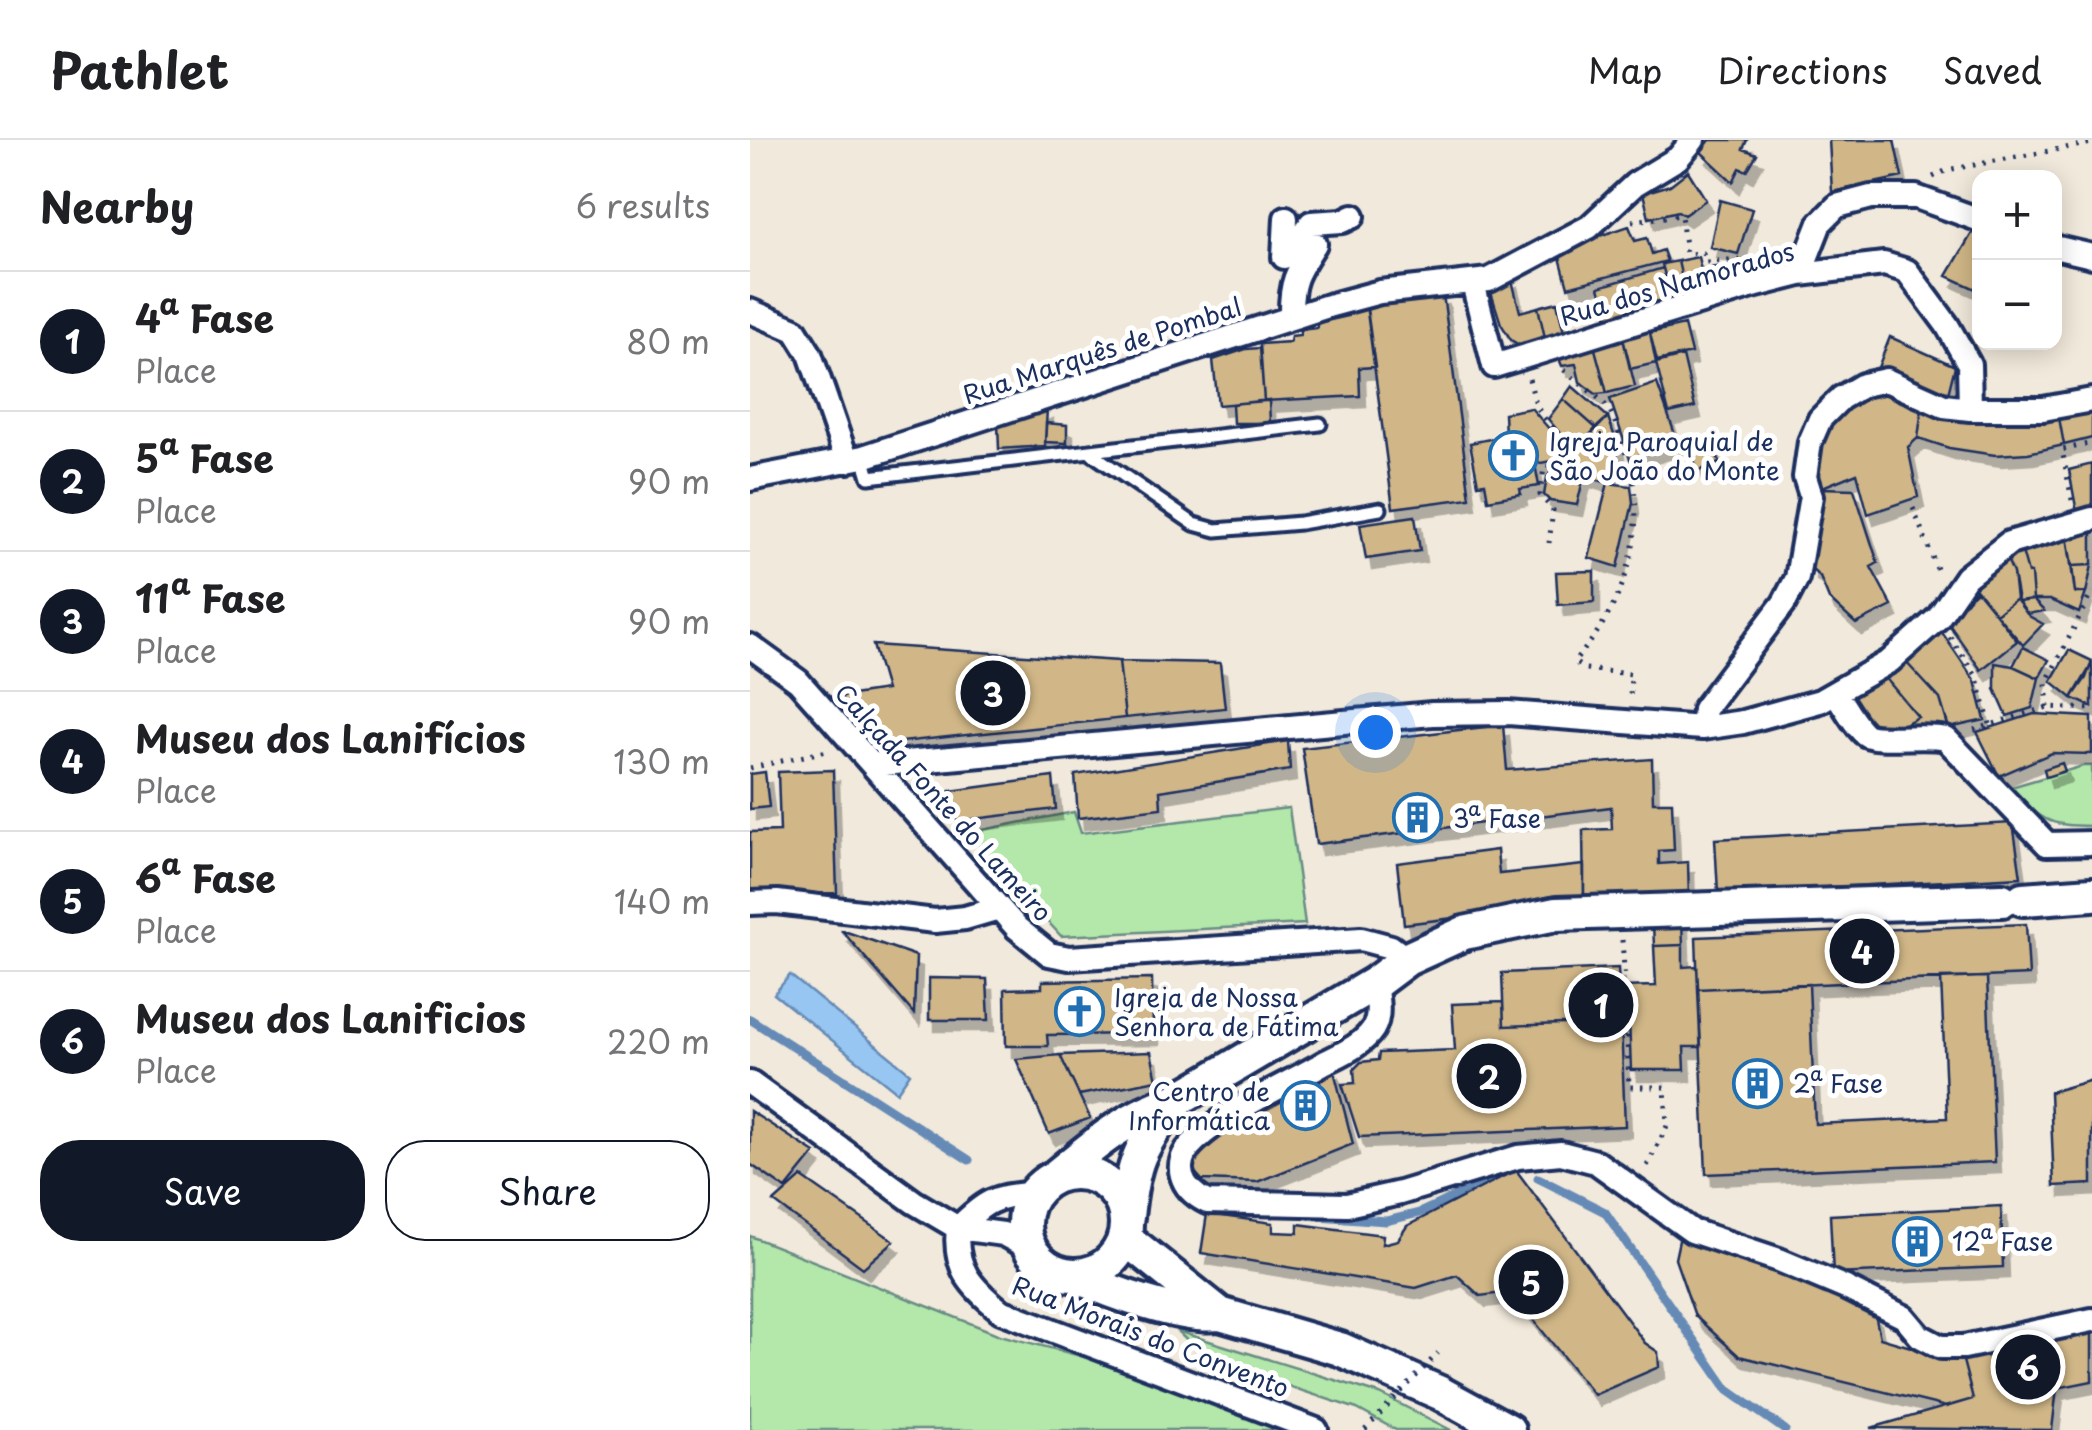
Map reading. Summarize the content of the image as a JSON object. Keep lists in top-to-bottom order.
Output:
{
  "streets": {
    "street": [
      "Rua dos Namorados",
      "Rua Marquês de Pombal",
      "Calçada Fonte do Lameiro",
      "Rua Morais do Convento"
    ]
  },
  "places": {
    "church": ["Igreja Paroquial de São João do Monte", "Igreja de Nossa Senhora de Fátima"],
    "building": [
      "3ª Fase",
      "2ª Fase",
      "Centro de Informática",
      "12ª Fase"
    ]
  },
  "page": {
    "header": "Pathlet",
    "nav": ["Map", "Directions", "Saved"],
    "heading": ["Nearby", "6 results"],
    "map_buttons": ["+", "−"],
    "list": [
      {
        "mark": "1",
        "name": "4ª Fase",
        "note": "Place",
        "value": "80 m"
      },
      {
        "mark": "2",
        "name": "5ª Fase",
        "note": "Place",
        "value": "90 m"
      },
      {
        "mark": "3",
        "name": "11ª Fase",
        "note": "Place",
        "value": "90 m"
      },
      {
        "mark": "4",
        "name": "Museu dos Lanifícios",
        "note": "Place",
        "value": "130 m"
      },
      {
        "mark": "5",
        "name": "6ª Fase",
        "note": "Place",
        "value": "140 m"
      },
      {
        "mark": "6",
        "name": "Museu dos Lanificios",
        "note": "Place",
        "value": "220 m"
      }
    ],
    "pins": [
      "3",
      "4",
      "1",
      "2",
      "5",
      "6"
    ],
    "buttons": ["Save", "Share"]
  }
}
